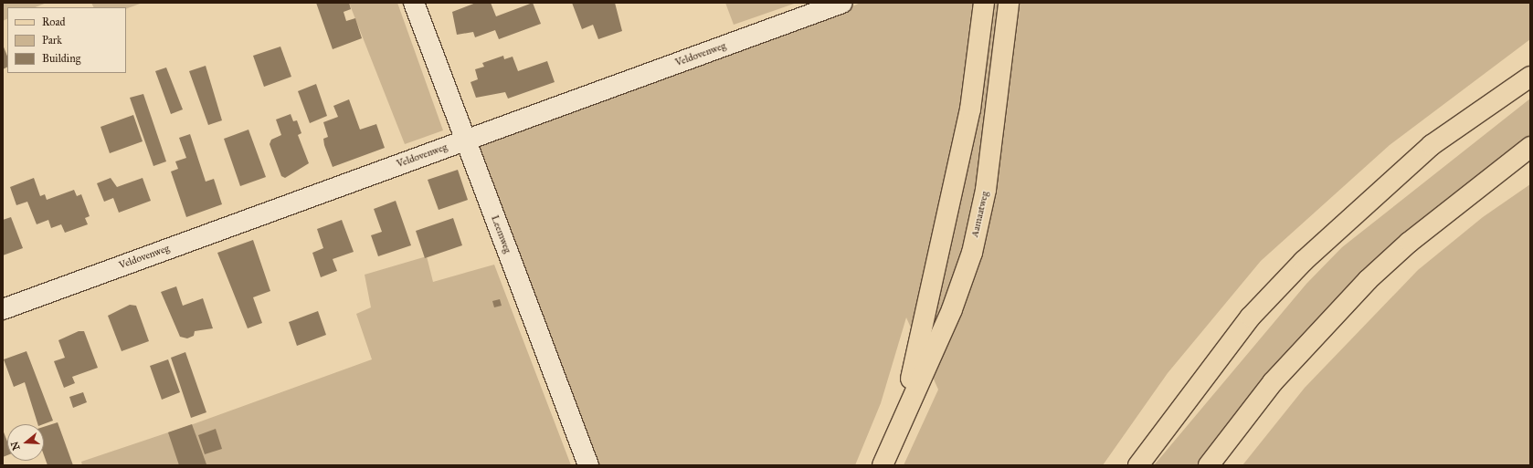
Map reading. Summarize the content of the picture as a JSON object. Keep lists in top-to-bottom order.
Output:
{
  "streets": {
    "main road": ["Aamaatweg"],
    "street": ["Veldovenweg", "Leemweg"]
  },
  "crossings": [
    ["Veldovenweg", "Leemweg"]
  ],
  "legend": ["Road", "Park", "Building"],
  "north": "left"
}
